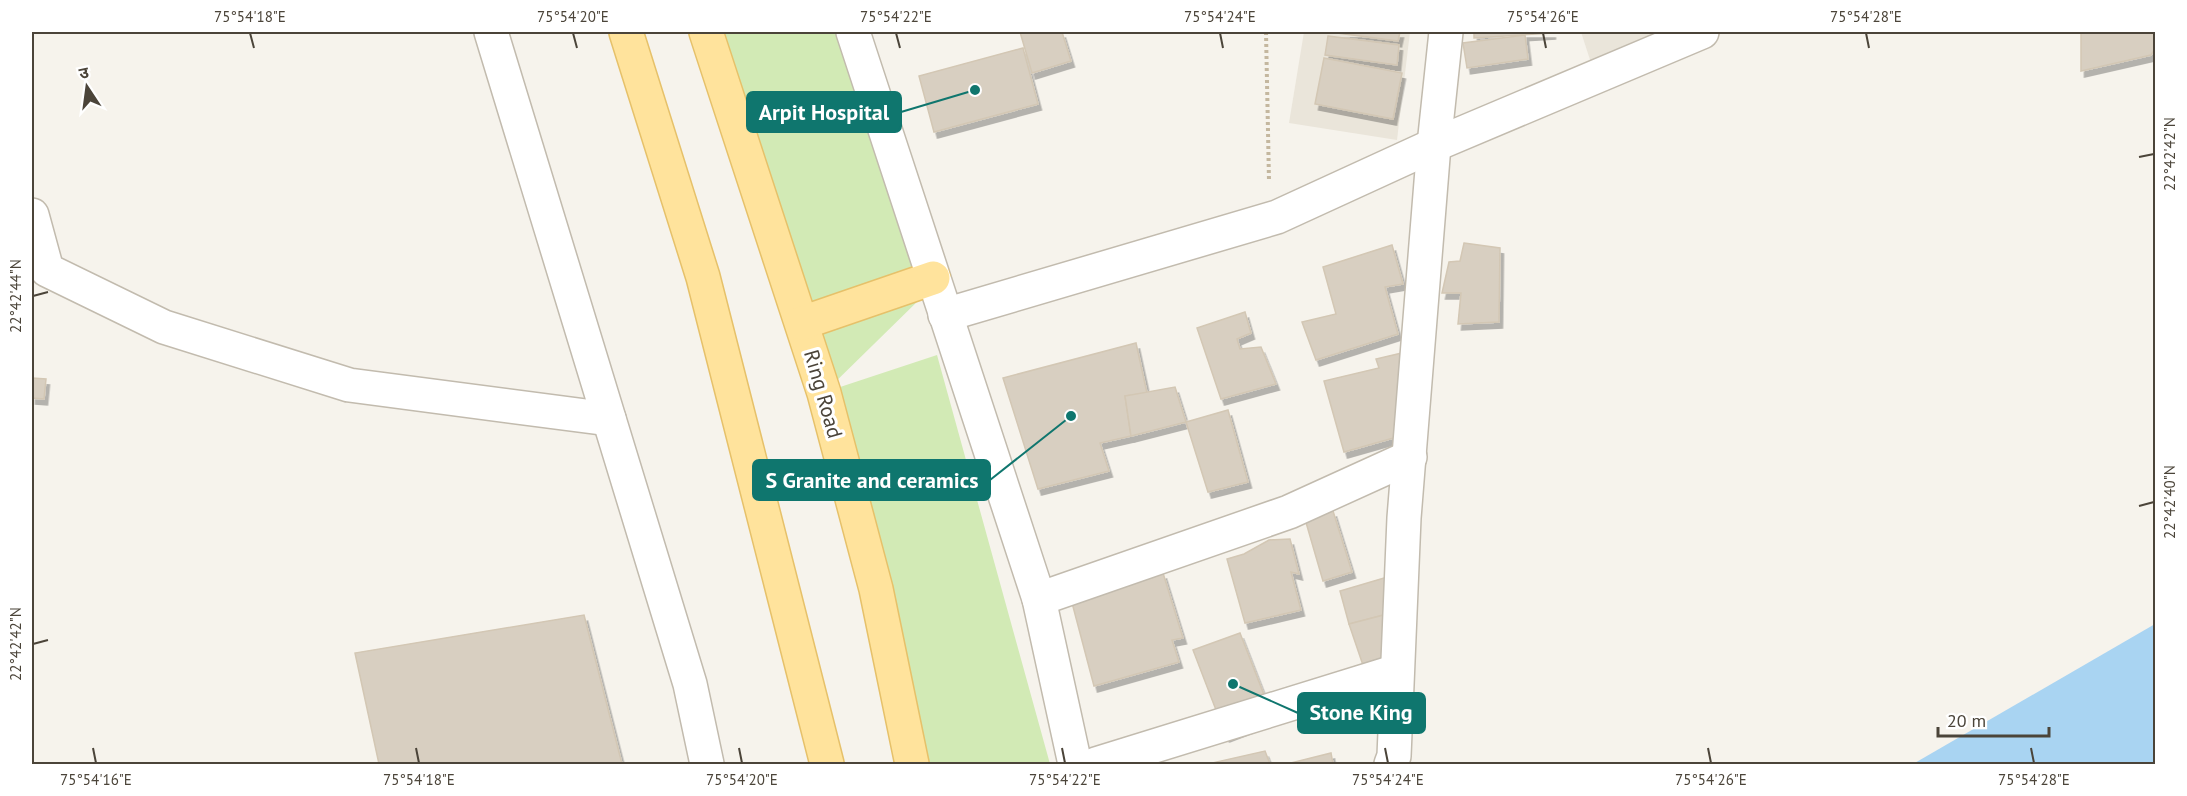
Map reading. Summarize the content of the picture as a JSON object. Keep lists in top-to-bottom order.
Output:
{
  "streets": {
    "main road": ["Ring Road"]
  },
  "places": ["Arpit Hospital", "S Granite and ceramics", "Stone King"],
  "scale_bar": "20 m",
  "north": "top",
  "coordinates": [
    "75°54'18\"E",
    "75°54'20\"E",
    "75°54'22\"E",
    "75°54'24\"E",
    "75°54'26\"E",
    "75°54'28\"E",
    "22°42'42\"N",
    "22°42'44\"N",
    "22°42'40\"N",
    "75°54'16\"E"
  ]
}
